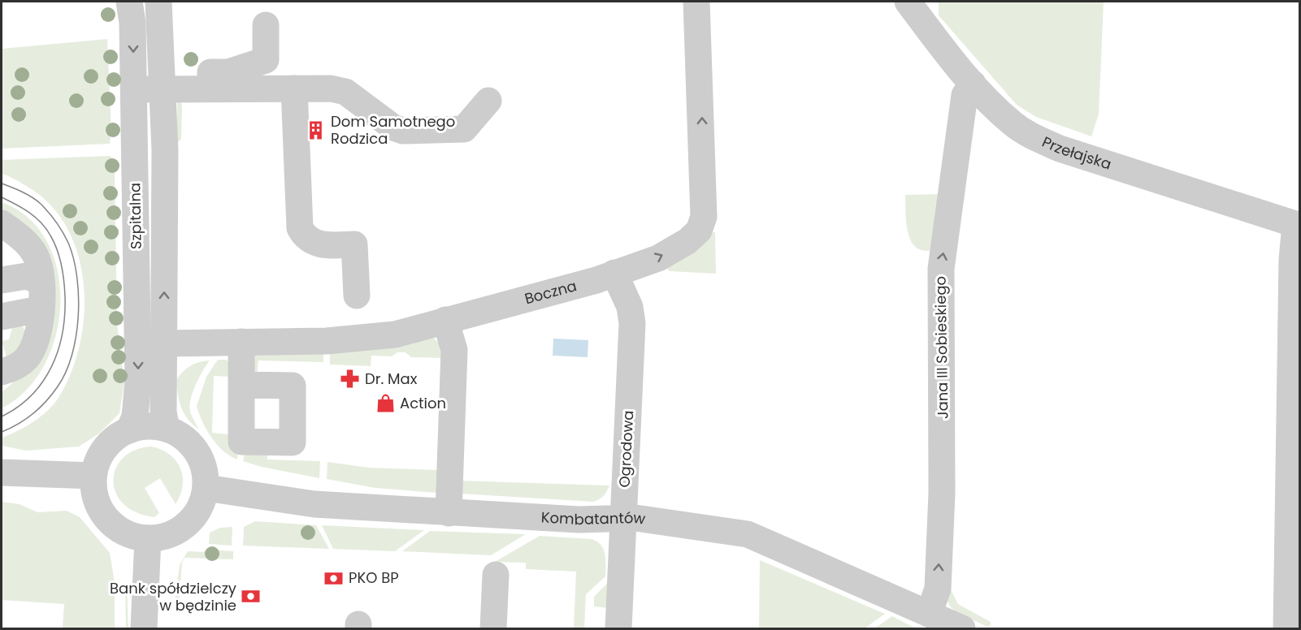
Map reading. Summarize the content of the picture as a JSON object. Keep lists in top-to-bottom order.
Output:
{
  "streets": {
    "street": [
      "Przełajska",
      "Szpitalna",
      "Boczna",
      "Jana III Sobieskiego",
      "Ogrodowa",
      "Kombatantów"
    ]
  },
  "crossings": [
    ["Przełajska", "Jana III Sobieskiego"],
    ["Szpitalna", "Boczna"],
    ["Szpitalna", "Kombatantów"],
    ["Boczna", "Ogrodowa"],
    ["Jana III Sobieskiego", "Kombatantów"],
    ["Ogrodowa", "Kombatantów"]
  ],
  "one_way": ["Boczna", "Jana III Sobieskiego"],
  "places": {
    "building": ["Dom Samotnego Rodzica"],
    "pharmacy": ["Dr. Max"],
    "shop": ["Action"],
    "bank": ["PKO BP", "Bank spółdzielczy w będzinie"]
  }
}
